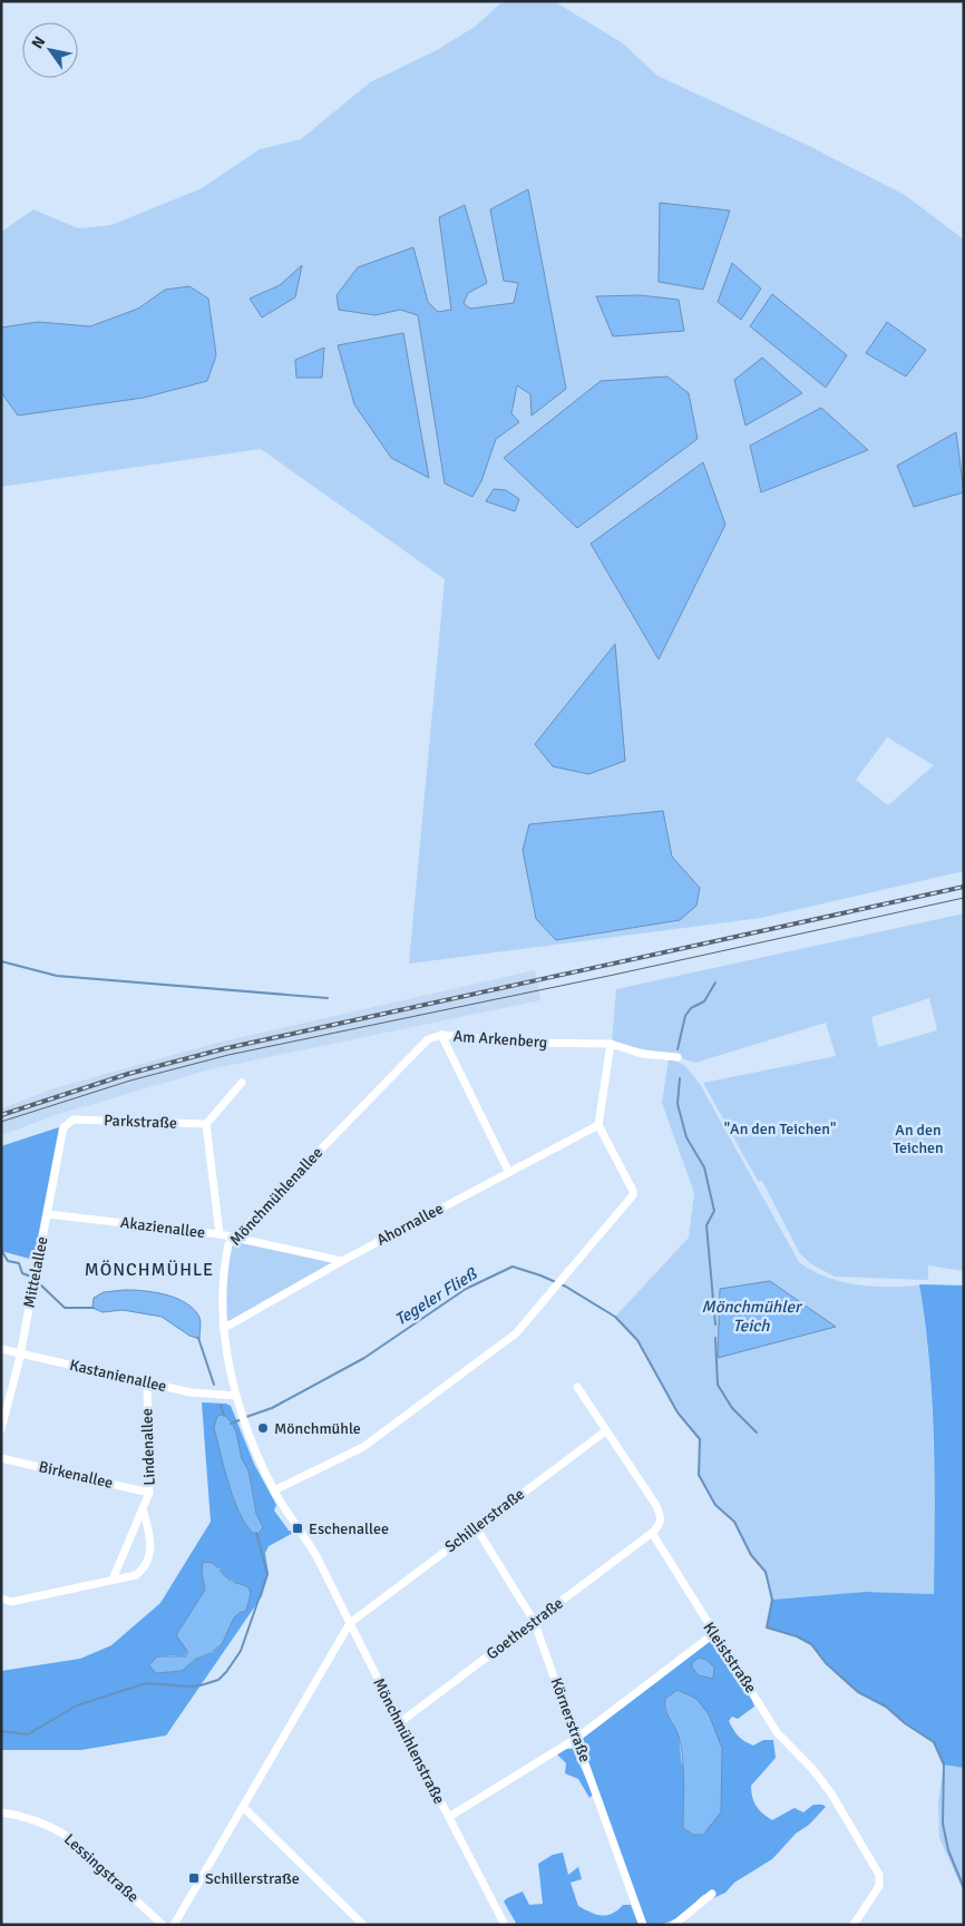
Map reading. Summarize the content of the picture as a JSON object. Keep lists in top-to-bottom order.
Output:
{
  "streets": {
    "street": [
      "Am Arkenberg",
      "Parkstraße",
      "Mönchmühlenallee",
      "Ahornallee",
      "Akazienallee",
      "Mittelallee",
      "Kastanienallee",
      "Lindenallee",
      "Birkenallee",
      "Schillerstraße",
      "Goethestraße",
      "Kleiststraße",
      "Körnerstraße",
      "Mönchmühlenstraße",
      "Lessingstraße"
    ]
  },
  "crossings": [
    ["Am Arkenberg", "Mönchmühlenallee"],
    ["Am Arkenberg", "Ahornallee"],
    ["Parkstraße", "Mittelallee"],
    ["Mönchmühlenallee", "Ahornallee"],
    ["Mönchmühlenallee", "Akazienallee"],
    ["Mönchmühlenallee", "Kastanienallee"],
    ["Mönchmühlenallee", "Mönchmühlenstraße"],
    ["Ahornallee", "Akazienallee"],
    ["Akazienallee", "Mittelallee"],
    ["Mittelallee", "Kastanienallee"],
    ["Kastanienallee", "Lindenallee"],
    ["Lindenallee", "Birkenallee"],
    ["Schillerstraße", "Körnerstraße"],
    ["Schillerstraße", "Mönchmühlenstraße"],
    ["Goethestraße", "Kleiststraße"],
    ["Goethestraße", "Körnerstraße"],
    ["Goethestraße", "Mönchmühlenstraße"]
  ],
  "districts": ["MÖNCHMÜHLE"],
  "water": ["Tegeler Fließ", "Mönchmühler Teich"],
  "parks": ["\"An den Teichen\"", "An den Teichen"],
  "places": {
    "other": ["Mönchmühle"],
    "transit": ["Eschenallee", "Schillerstraße"]
  },
  "north": "top left"
}
